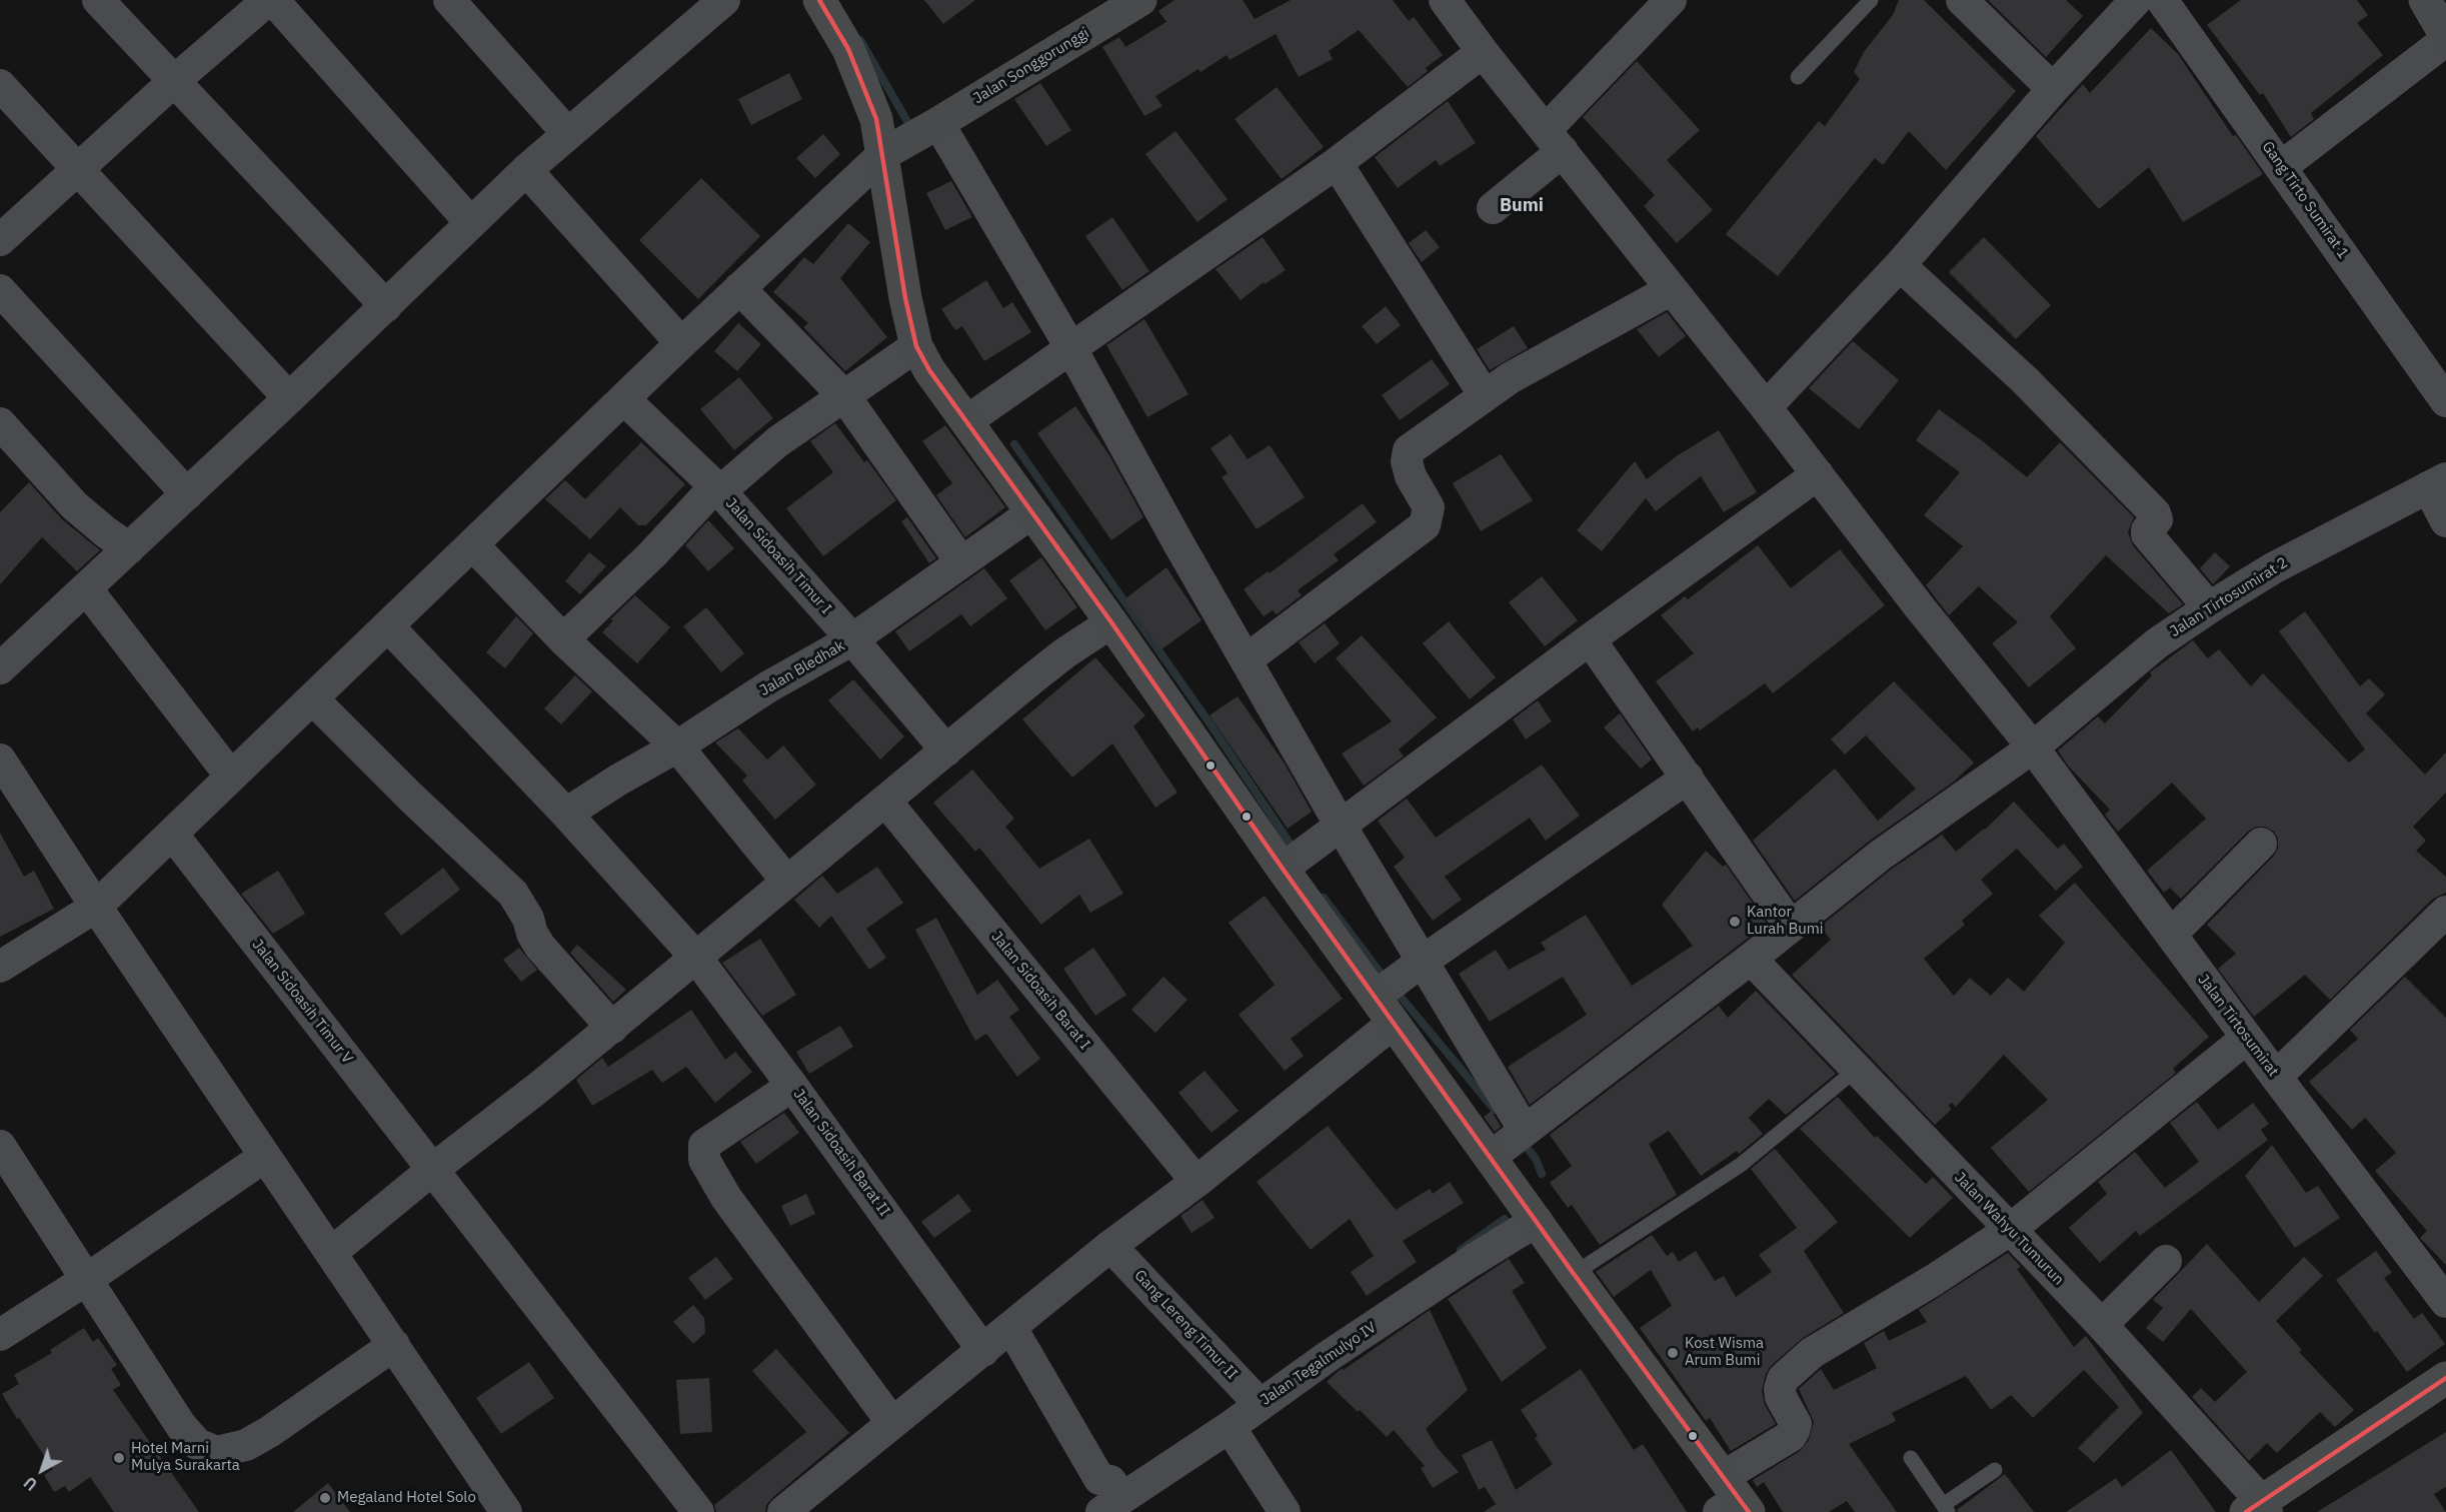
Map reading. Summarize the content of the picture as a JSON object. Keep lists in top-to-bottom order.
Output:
{
  "streets": {
    "main road": ["Jalan Songgorunggi"],
    "street": [
      "Gang Tirto Sumirat 1",
      "Jalan Sidoasih Timur I",
      "Jalan Tirtosumirat 2",
      "Jalan Bledhak",
      "Jalan Sidoasih Barat I",
      "Jalan Sidoasih Timur V",
      "Jalan Tirtosumirat",
      "Jalan Sidoasih Barat II",
      "Jalan Wahyu Tumurun",
      "Gang Lereng Timur II",
      "Jalan Tegalmulyo IV"
    ]
  },
  "crossings": [
    ["Jalan Sidoasih Timur I", "Jalan Bledhak"],
    ["Jalan Tirtosumirat 2", "Jalan Tirtosumirat"],
    ["Jalan Tirtosumirat 2", "Jalan Wahyu Tumurun"],
    ["Jalan Bledhak", "Jalan Sidoasih Barat II"],
    ["Gang Lereng Timur II", "Jalan Tegalmulyo IV"]
  ],
  "districts": ["Bumi"],
  "places": [
    "Kantor Lurah Bumi",
    "Kost Wisma Arum Bumi",
    "Hotel Marni Mulya Surakarta",
    "Megaland Hotel Solo"
  ],
  "north": "bottom left"
}
